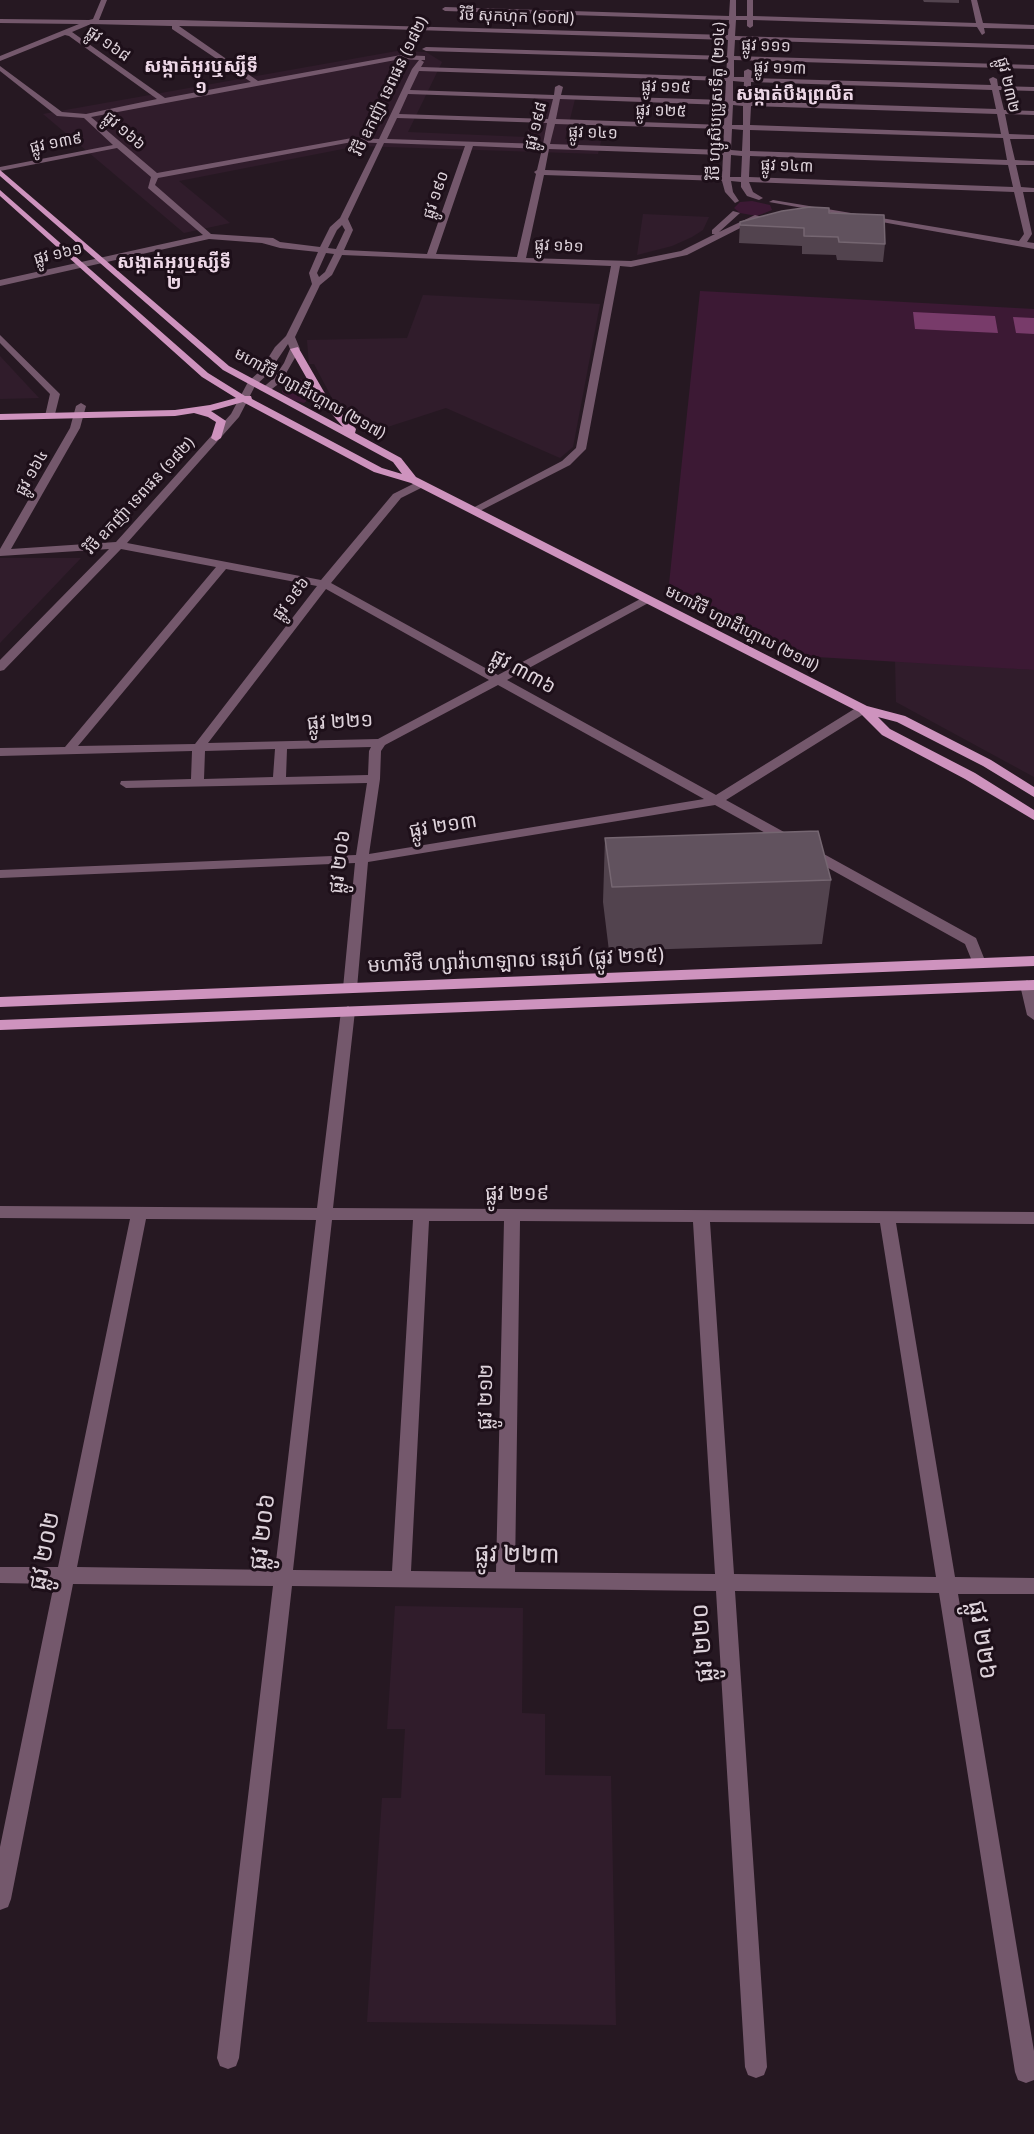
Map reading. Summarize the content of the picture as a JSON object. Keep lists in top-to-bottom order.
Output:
{
  "streets": {
    "main road": ["មហាវិថី ហ្សាដឹហ្គោល (២១៧)", "មហាវិថី ហ្សាវ៉ាហាឡាល នេរុហ៍ (ផ្លូវ ២១៥)"],
    "street": [
      "វិថី សុកហុក (១០៧)",
      "ផ្លូវ ១៦៨",
      "ផ្លូវ ១១១",
      "ផ្លូវ ១១៣",
      "ផ្លូវ ២៣២",
      "វិថី ឧកញ៉ា ទេពផន (១៨២)",
      "ផ្លូវ ១១៥",
      "វិថី ហ្សូសិបប្រូសទីតូ (២១៤)",
      "ផ្លូវ ១២៥",
      "ផ្លូវ ១៩៨",
      "ផ្លូវ ១៦៦",
      "ផ្លូវ ១៤១",
      "ផ្លូវ ១៣៩",
      "ផ្លូវ ១៤៣",
      "ផ្លូវ ១៩០",
      "ផ្លូវ ១៦១",
      "ផ្លូវ ១៦៤",
      "ផ្លូវ ១៩៦",
      "ផ្លូវ ៣៣៦",
      "ផ្លូវ ២២១",
      "ផ្លូវ ២១៣",
      "ផ្លូវ ២០៦",
      "ផ្លូវ ២១៩",
      "ផ្លូវ ២១២",
      "ផ្លូវ ២០២",
      "ផ្លូវ ២២៣",
      "ផ្លូវ ២២៦",
      "ផ្លូវ ២២០"
    ]
  },
  "crossings": [
    ["វិថី សុកហុក (១០៧)", "ផ្លូវ ១១១"],
    ["វិថី សុកហុក (១០៧)", "ផ្លូវ ២៣២"],
    ["វិថី សុកហុក (១០៧)", "វិថី ឧកញ៉ា ទេពផន (១៨២)"],
    ["វិថី សុកហុក (១០៧)", "វិថី ហ្សូសិបប្រូសទីតូ (២១៤)"],
    ["វិថី សុកហុក (១០៧)", "ផ្លូវ ១៩៨"],
    ["ផ្លូវ ១១១", "ផ្លូវ ២៣២"],
    ["ផ្លូវ ១១១", "វិថី ឧកញ៉ា ទេពផន (១៨២)"],
    ["ផ្លូវ ១១១", "វិថី ហ្សូសិបប្រូសទីតូ (២១៤)"],
    ["ផ្លូវ ១១១", "ផ្លូវ ១៩៨"],
    ["ផ្លូវ ១១៣", "ផ្លូវ ២៣២"],
    ["ផ្លូវ ១១៣", "វិថី ឧកញ៉ា ទេពផន (១៨២)"],
    ["ផ្លូវ ១១៣", "វិថី ហ្សូសិបប្រូសទីតូ (២១៤)"],
    ["ផ្លូវ ១១៣", "ផ្លូវ ១៩៨"],
    ["ផ្លូវ ២៣២", "ផ្លូវ ១១៥"],
    ["ផ្លូវ ២៣២", "ផ្លូវ ១២៥"],
    ["ផ្លូវ ២៣២", "ផ្លូវ ១៤១"],
    ["ផ្លូវ ២៣២", "ផ្លូវ ១៤៣"],
    ["វិថី ឧកញ៉ា ទេពផន (១៨២)", "ផ្លូវ ១១៥"],
    ["វិថី ឧកញ៉ា ទេពផន (១៨២)", "ផ្លូវ ១២៥"],
    ["វិថី ឧកញ៉ា ទេពផន (១៨២)", "ផ្លូវ ១៤១"],
    ["វិថី ឧកញ៉ា ទេពផន (១៨២)", "ផ្លូវ ១៦១"],
    ["វិថី ឧកញ៉ា ទេពផន (១៨២)", "មហាវិថី ហ្សាដឹហ្គោល (២១៧)"],
    ["វិថី ឧកញ៉ា ទេពផន (១៨២)", "ផ្លូវ ៣៣៦"],
    ["ផ្លូវ ១១៥", "វិថី ហ្សូសិបប្រូសទីតូ (២១៤)"],
    ["ផ្លូវ ១១៥", "ផ្លូវ ១៩៨"],
    ["វិថី ហ្សូសិបប្រូសទីតូ (២១៤)", "ផ្លូវ ១២៥"],
    ["វិថី ហ្សូសិបប្រូសទីតូ (២១៤)", "ផ្លូវ ១៤១"],
    ["វិថី ហ្សូសិបប្រូសទីតូ (២១៤)", "ផ្លូវ ១៤៣"],
    ["វិថី ហ្សូសិបប្រូសទីតូ (២១៤)", "ផ្លូវ ១៦១"],
    ["ផ្លូវ ១២៥", "ផ្លូវ ១៩៨"],
    ["ផ្លូវ ១៩៨", "ផ្លូវ ១៤១"],
    ["ផ្លូវ ១៩៨", "ផ្លូវ ១៤៣"],
    ["ផ្លូវ ១៩៨", "ផ្លូវ ១៦១"],
    ["ផ្លូវ ១៦៦", "ផ្លូវ ១៤១"],
    ["ផ្លូវ ១៦៦", "ផ្លូវ ១៣៩"],
    ["ផ្លូវ ១៦៦", "ផ្លូវ ១៦១"],
    ["ផ្លូវ ១៤១", "ផ្លូវ ១៩០"],
    ["ផ្លូវ ១៣៩", "មហាវិថី ហ្សាដឹហ្គោល (២១៧)"],
    ["ផ្លូវ ១៩០", "ផ្លូវ ១៦១"],
    ["ផ្លូវ ១៦១", "មហាវិថី ហ្សាដឹហ្គោល (២១៧)"],
    ["មហាវិថី ហ្សាដឹហ្គោល (២១៧)", "ផ្លូវ ១៩៦"],
    ["មហាវិថី ហ្សាដឹហ្គោល (២១៧)", "ផ្លូវ ២២១"],
    ["មហាវិថី ហ្សាដឹហ្គោល (២១៧)", "ផ្លូវ ២១៣"],
    ["ផ្លូវ ១៦៤", "ផ្លូវ ៣៣៦"],
    ["ផ្លូវ ១៩៦", "ផ្លូវ ៣៣៦"],
    ["ផ្លូវ ១៩៦", "ផ្លូវ ២២១"],
    ["ផ្លូវ ៣៣៦", "ផ្លូវ ២២១"],
    ["ផ្លូវ ៣៣៦", "ផ្លូវ ២១៣"],
    ["ផ្លូវ ៣៣៦", "មហាវិថី ហ្សាវ៉ាហាឡាល នេរុហ៍ (ផ្លូវ ២១៥)"],
    ["ផ្លូវ ២២១", "ផ្លូវ ២០៦"],
    ["ផ្លូវ ២១៣", "ផ្លូវ ២០៦"],
    ["ផ្លូវ ២០៦", "មហាវិថី ហ្សាវ៉ាហាឡាល នេរុហ៍ (ផ្លូវ ២១៥)"],
    ["ផ្លូវ ២០៦", "ផ្លូវ ២១៩"],
    ["ផ្លូវ ២០៦", "ផ្លូវ ២២៣"],
    ["ផ្លូវ ២១៩", "ផ្លូវ ២១២"],
    ["ផ្លូវ ២១៩", "ផ្លូវ ២០២"],
    ["ផ្លូវ ២១៩", "ផ្លូវ ២២៦"],
    ["ផ្លូវ ២១៩", "ផ្លូវ ២២០"],
    ["ផ្លូវ ២១២", "ផ្លូវ ២២៣"],
    ["ផ្លូវ ២០២", "ផ្លូវ ២២៣"],
    ["ផ្លូវ ២២៣", "ផ្លូវ ២២៦"],
    ["ផ្លូវ ២២៣", "ផ្លូវ ២២០"]
  ],
  "districts": ["សង្កាត់អូរឬស្សីទី ១", "សង្កាត់បឹងព្រលឹត", "សង្កាត់អូរឬស្សីទី ២"]
}
